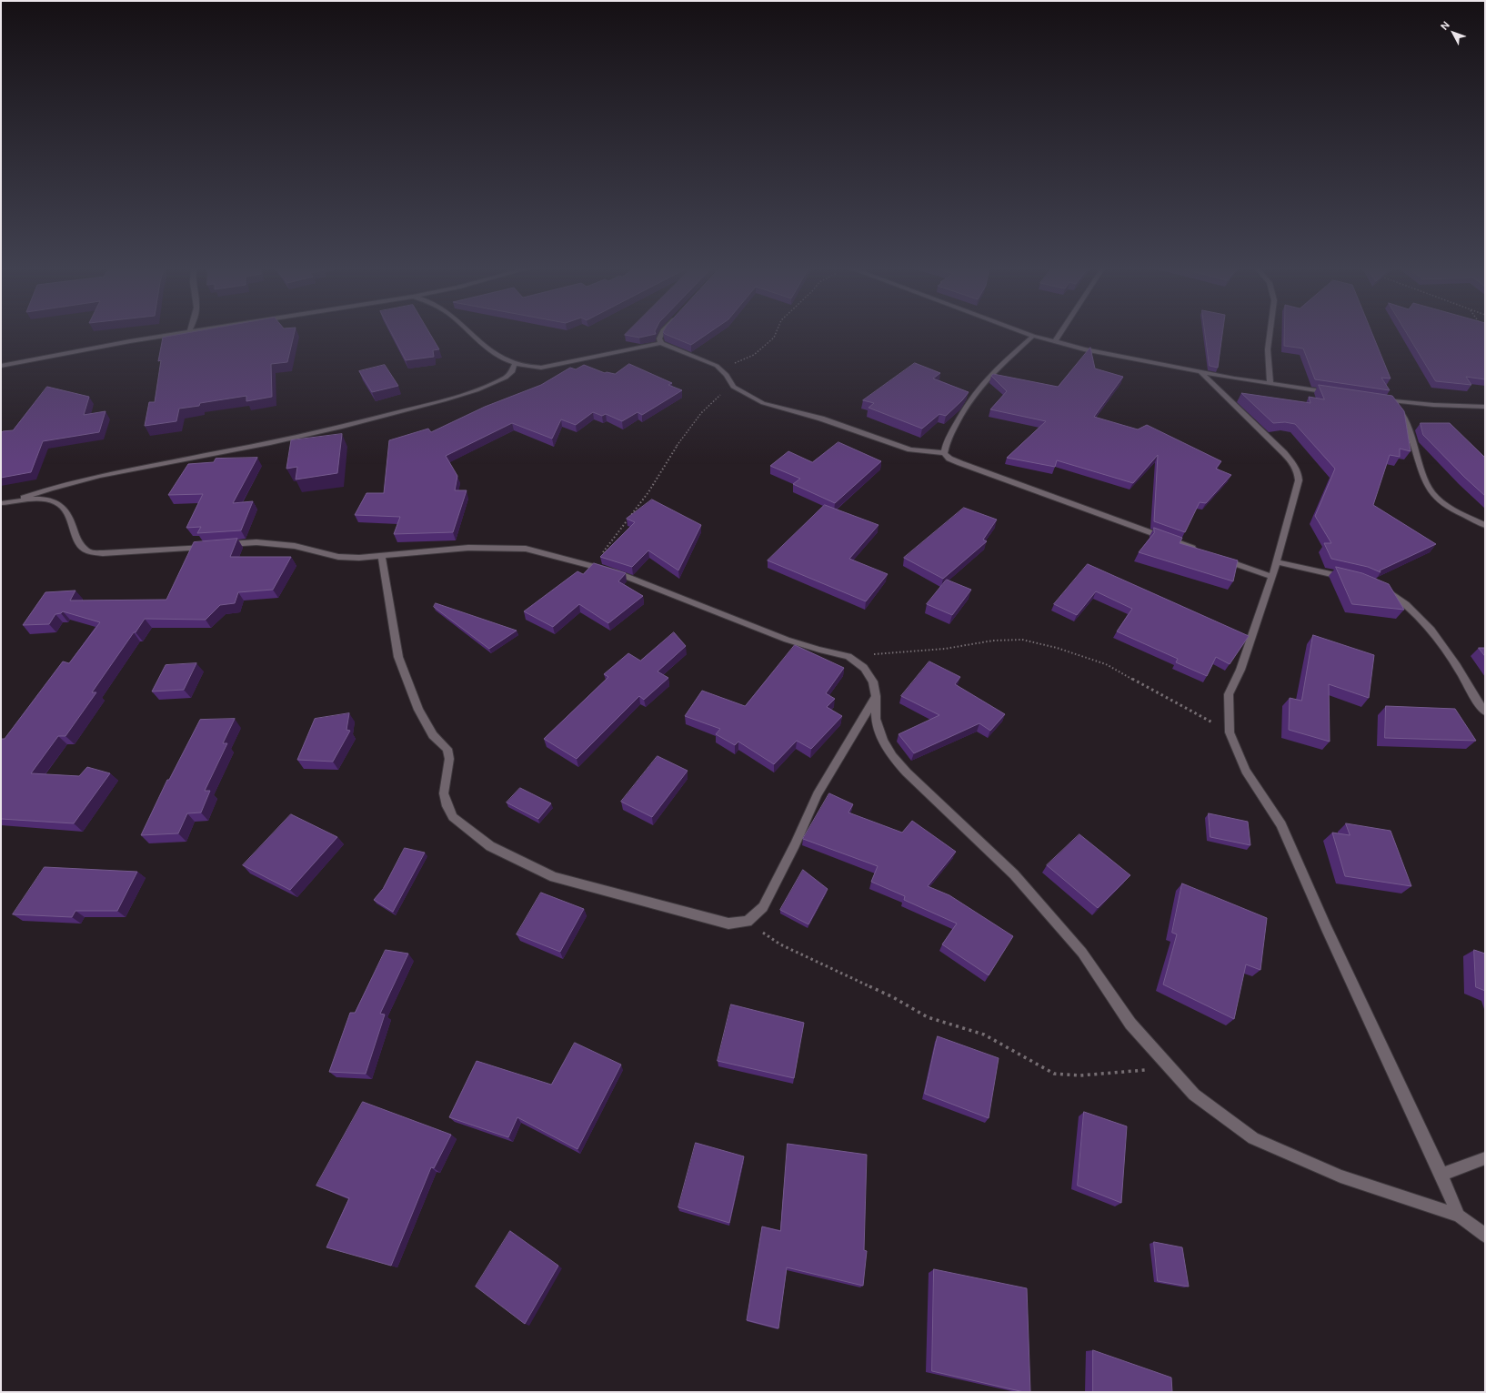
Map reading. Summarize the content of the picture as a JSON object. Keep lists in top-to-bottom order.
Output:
{
  "north": "top left"
}
